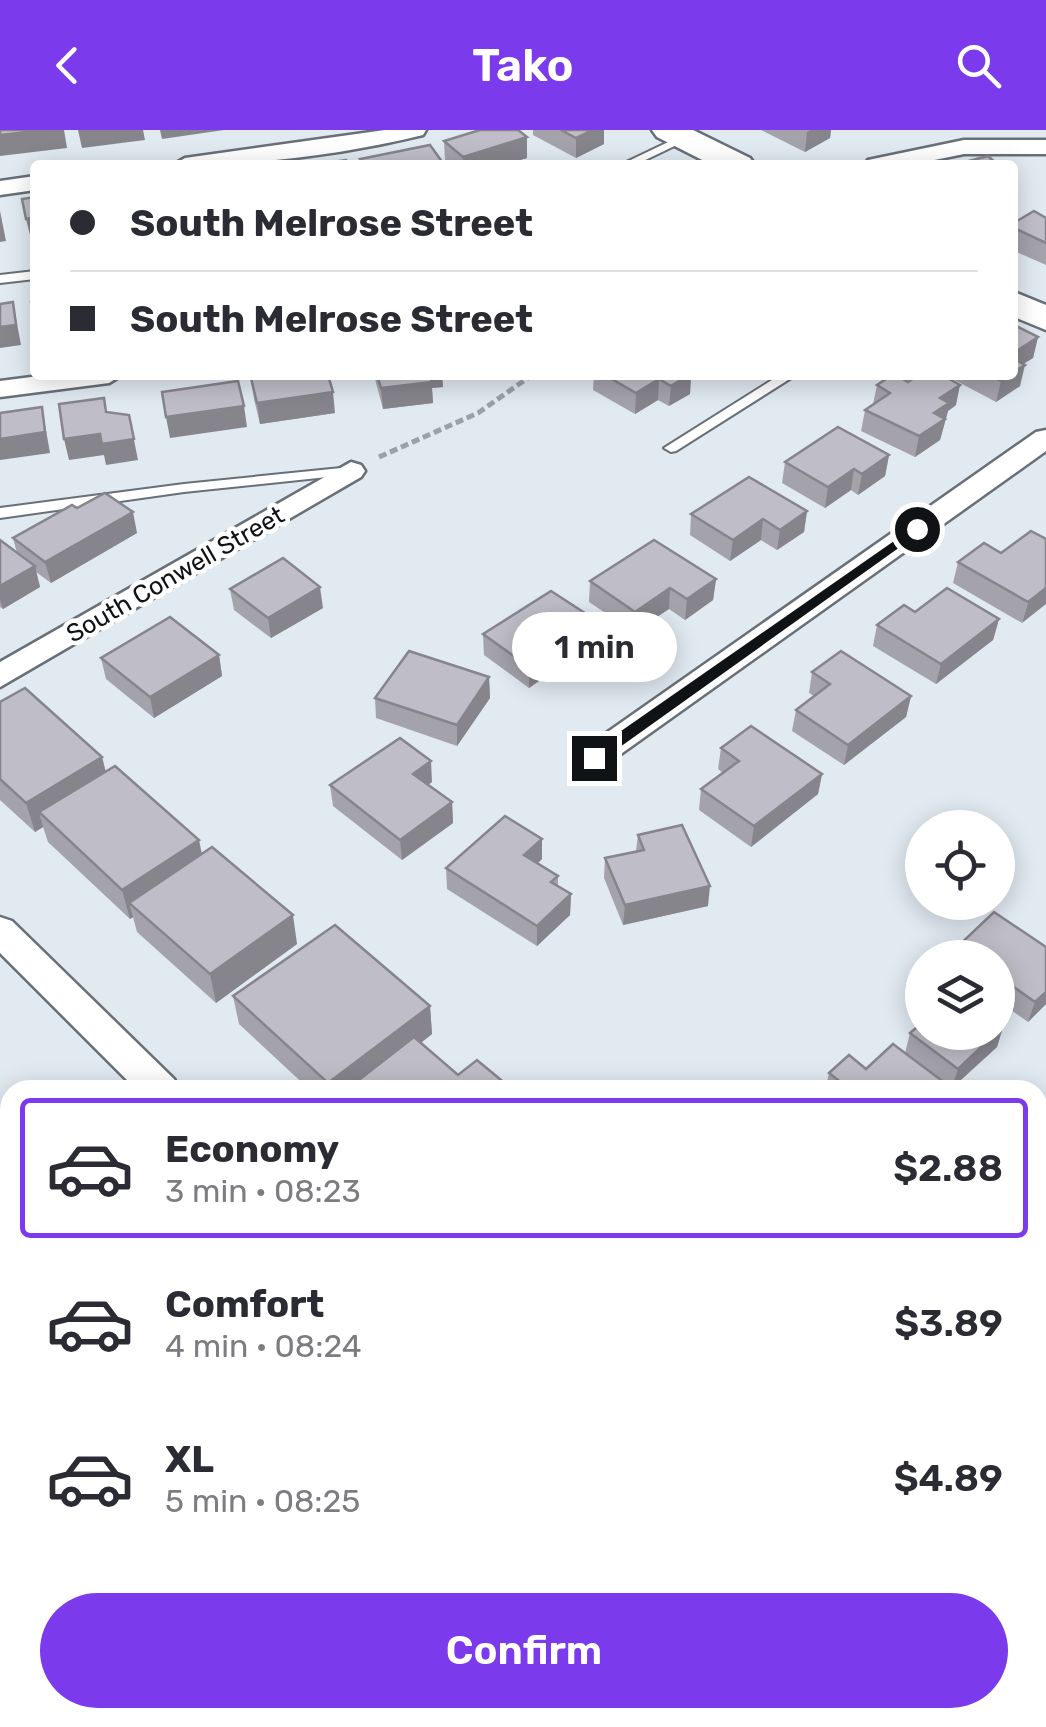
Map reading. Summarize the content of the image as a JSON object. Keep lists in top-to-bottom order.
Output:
{
  "streets": {
    "street": ["South Conwell Street"]
  },
  "page": {
    "header": "Tako",
    "banner": ["South Melrose Street", "South Melrose Street"],
    "bubble": "1 min",
    "list": [
      {
        "name": "Economy",
        "note": "3 min · 08:23",
        "value": "$2.88"
      },
      {
        "name": "Comfort",
        "note": "4 min · 08:24",
        "value": "$3.89"
      },
      {
        "name": "XL",
        "note": "5 min · 08:25",
        "value": "$4.89"
      }
    ],
    "buttons": "Confirm"
  }
}
